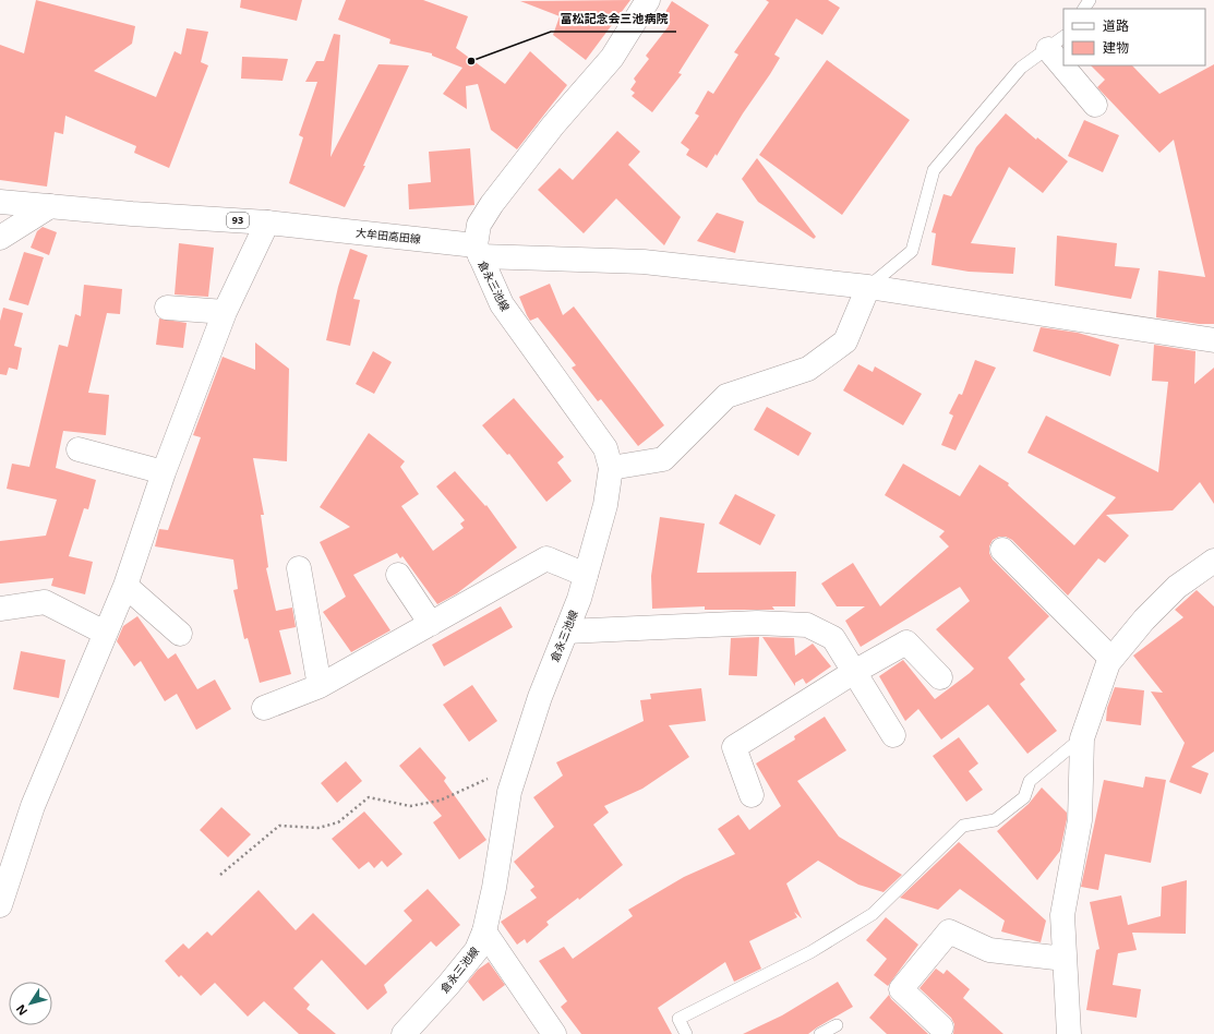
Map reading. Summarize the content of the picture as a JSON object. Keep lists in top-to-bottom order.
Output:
{
  "streets": {
    "street": ["93", "大牟田高田線", "倉永三池線"]
  },
  "crossings": [
    ["大牟田高田線", "倉永三池線"]
  ],
  "places": ["冨松記念会三池病院"],
  "legend": ["道路", "建物"],
  "north": "bottom left"
}
